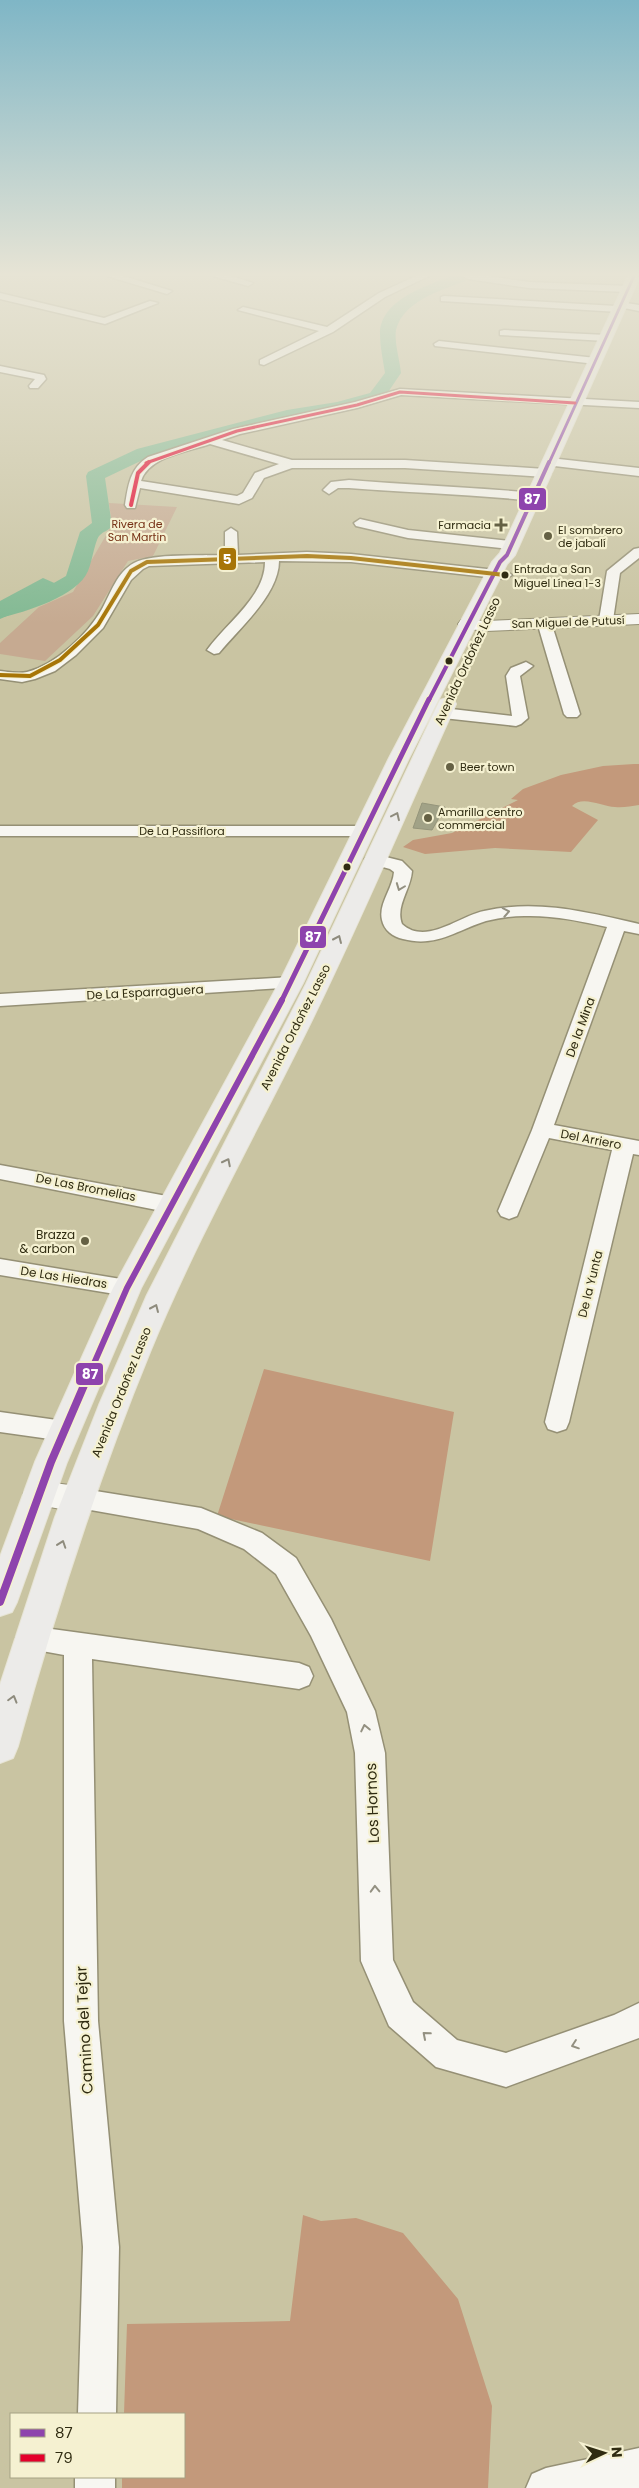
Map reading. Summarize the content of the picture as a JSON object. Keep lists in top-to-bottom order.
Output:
{
  "streets": {
    "main road": ["Avenida Ordoñez Lasso"],
    "street": [
      "San Miguel de Putusí",
      "De La Passiflora",
      "De La Esparraguera",
      "De la Mina",
      "Del Arriero",
      "De Las Bromelias",
      "De Las Hiedras",
      "De la Yunta",
      "Los Hornos",
      "Camino del Tejar"
    ]
  },
  "crossings": [
    ["San Miguel de Putusí", "Avenida Ordoñez Lasso"],
    ["Avenida Ordoñez Lasso", "De La Passiflora"],
    ["Avenida Ordoñez Lasso", "De La Esparraguera"],
    ["Avenida Ordoñez Lasso", "De Las Bromelias"],
    ["Avenida Ordoñez Lasso", "De Las Hiedras"],
    ["Avenida Ordoñez Lasso", "Los Hornos"],
    ["De la Mina", "Del Arriero"],
    ["Del Arriero", "De la Yunta"]
  ],
  "one_way": ["Los Hornos"],
  "parks": ["Rivera de San Martin"],
  "places": {
    "health": ["Farmacia"],
    "other": [
      "El sombrero de jabalí",
      "Entrada a San Miguel Línea 1-3",
      "Beer town",
      "Amarilla centro commercial",
      "Brazza & carbon"
    ]
  },
  "lines": ["transit line 87", "transit line 79", "transit line 5"],
  "legend": ["87", "79"],
  "north": "right"
}
